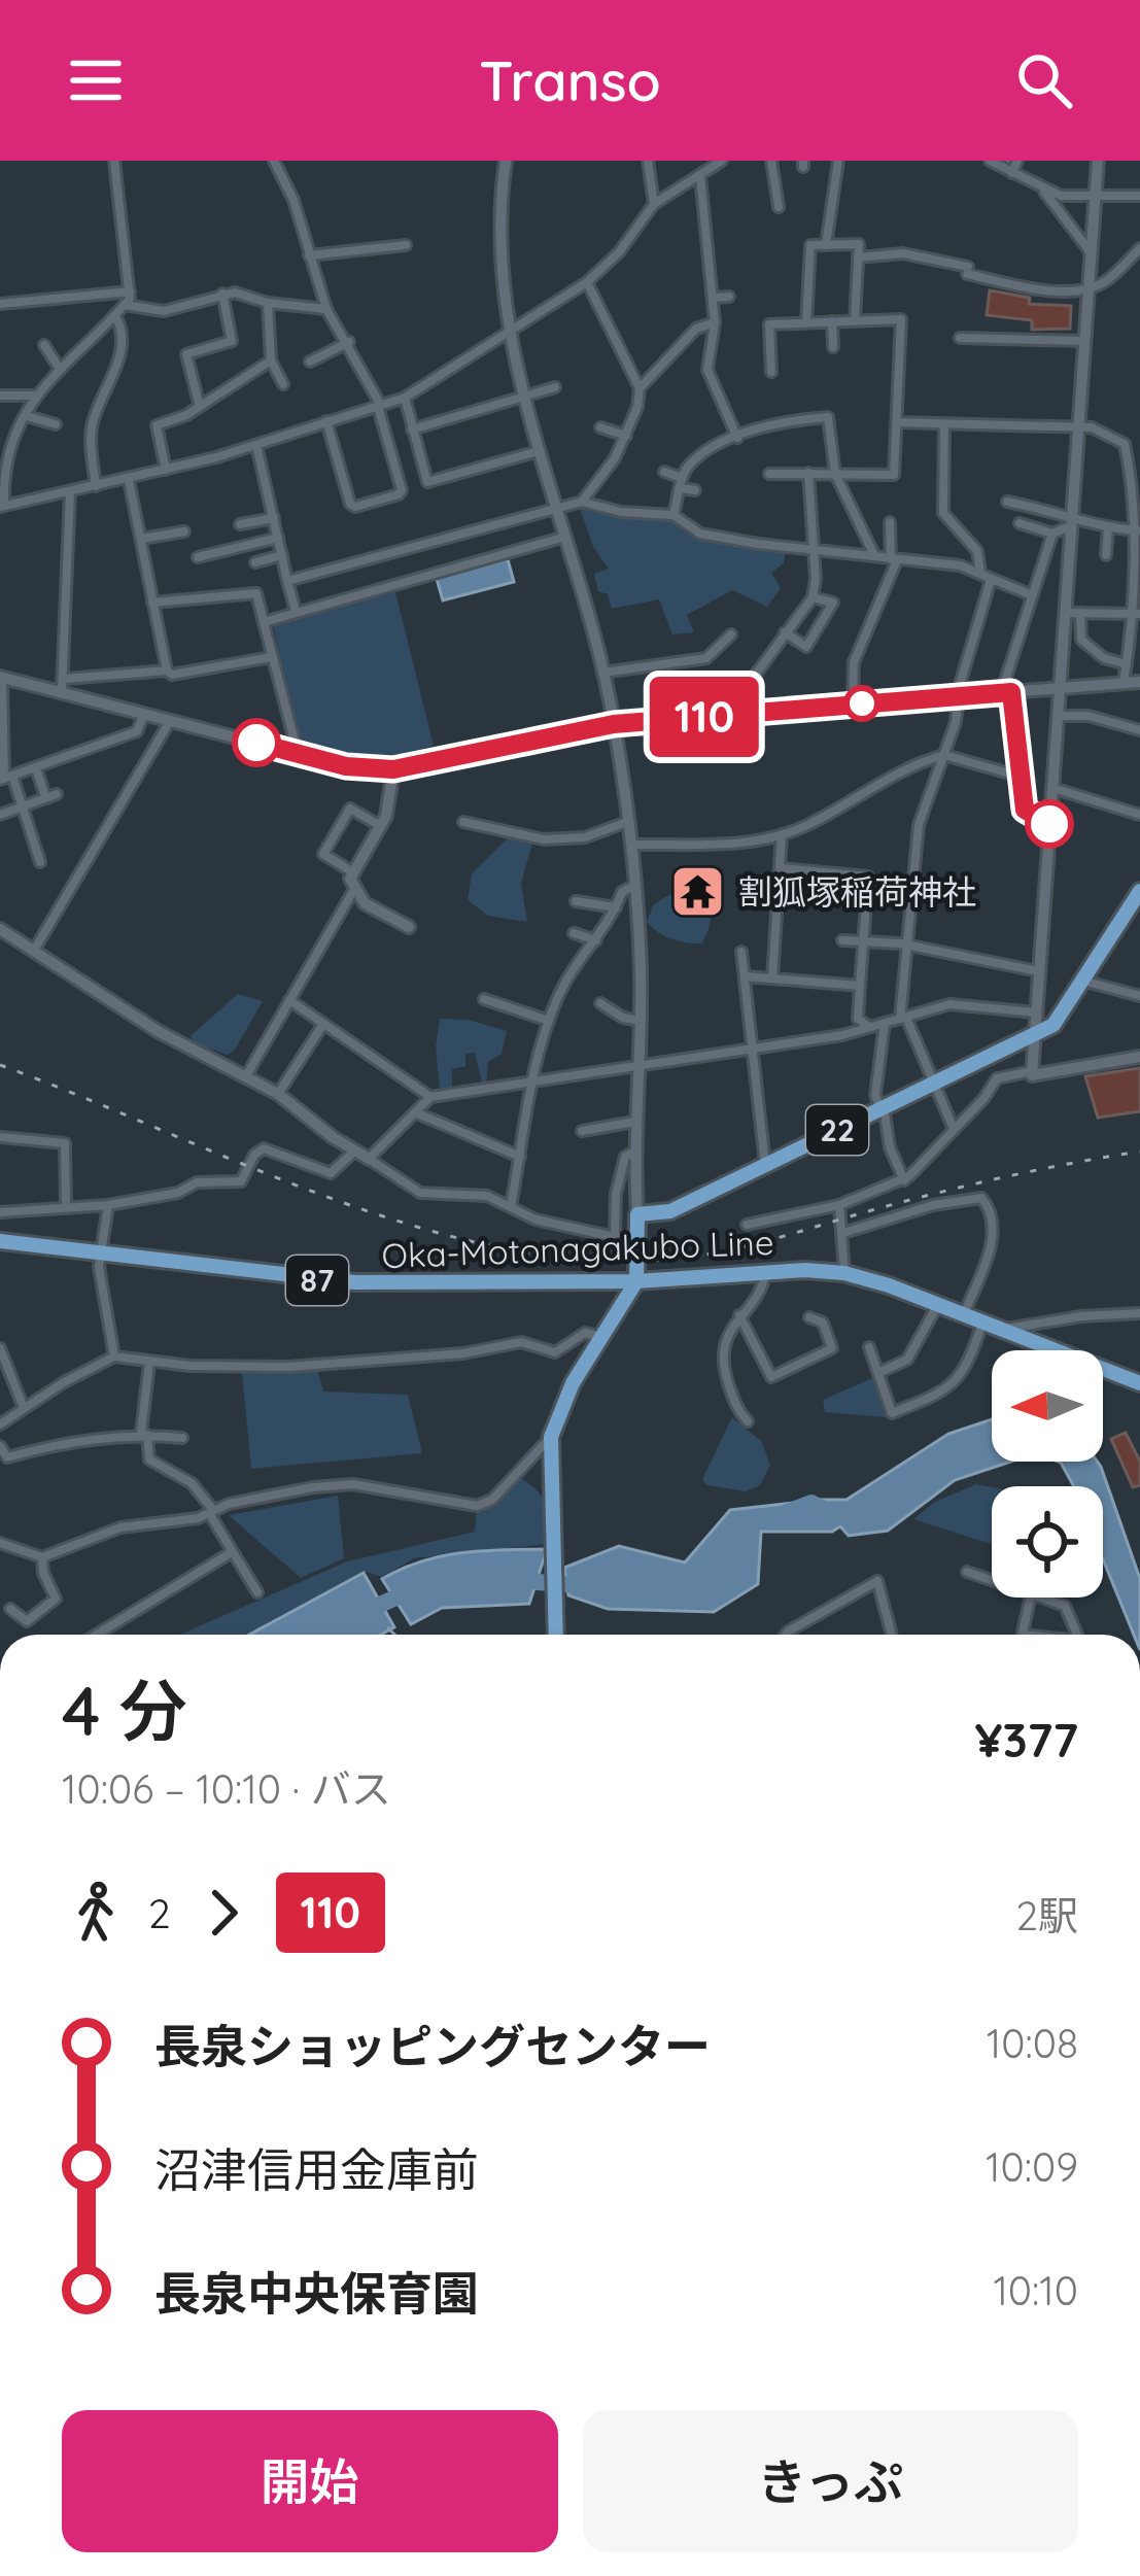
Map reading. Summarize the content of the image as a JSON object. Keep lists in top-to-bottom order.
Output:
{
  "streets": {
    "main road": ["22", "Oka-Motonagakubo Line", "87"]
  },
  "places": {
    "temple": ["割狐塚稲荷神社"]
  },
  "lines": ["bus line 110"],
  "north": "left",
  "page": {
    "header": "Transo",
    "on_map": "110",
    "heading": ["4 分", "10:06 – 10:10 · バス", "¥377"],
    "legs": ["2", "110", "2駅"],
    "list": [
      {
        "name": "長泉ショッピングセンター",
        "value": "10:08"
      },
      {
        "name": "沼津信用金庫前",
        "value": "10:09"
      },
      {
        "name": "長泉中央保育園",
        "value": "10:10"
      }
    ],
    "buttons": ["開始", "きっぷ"]
  }
}
